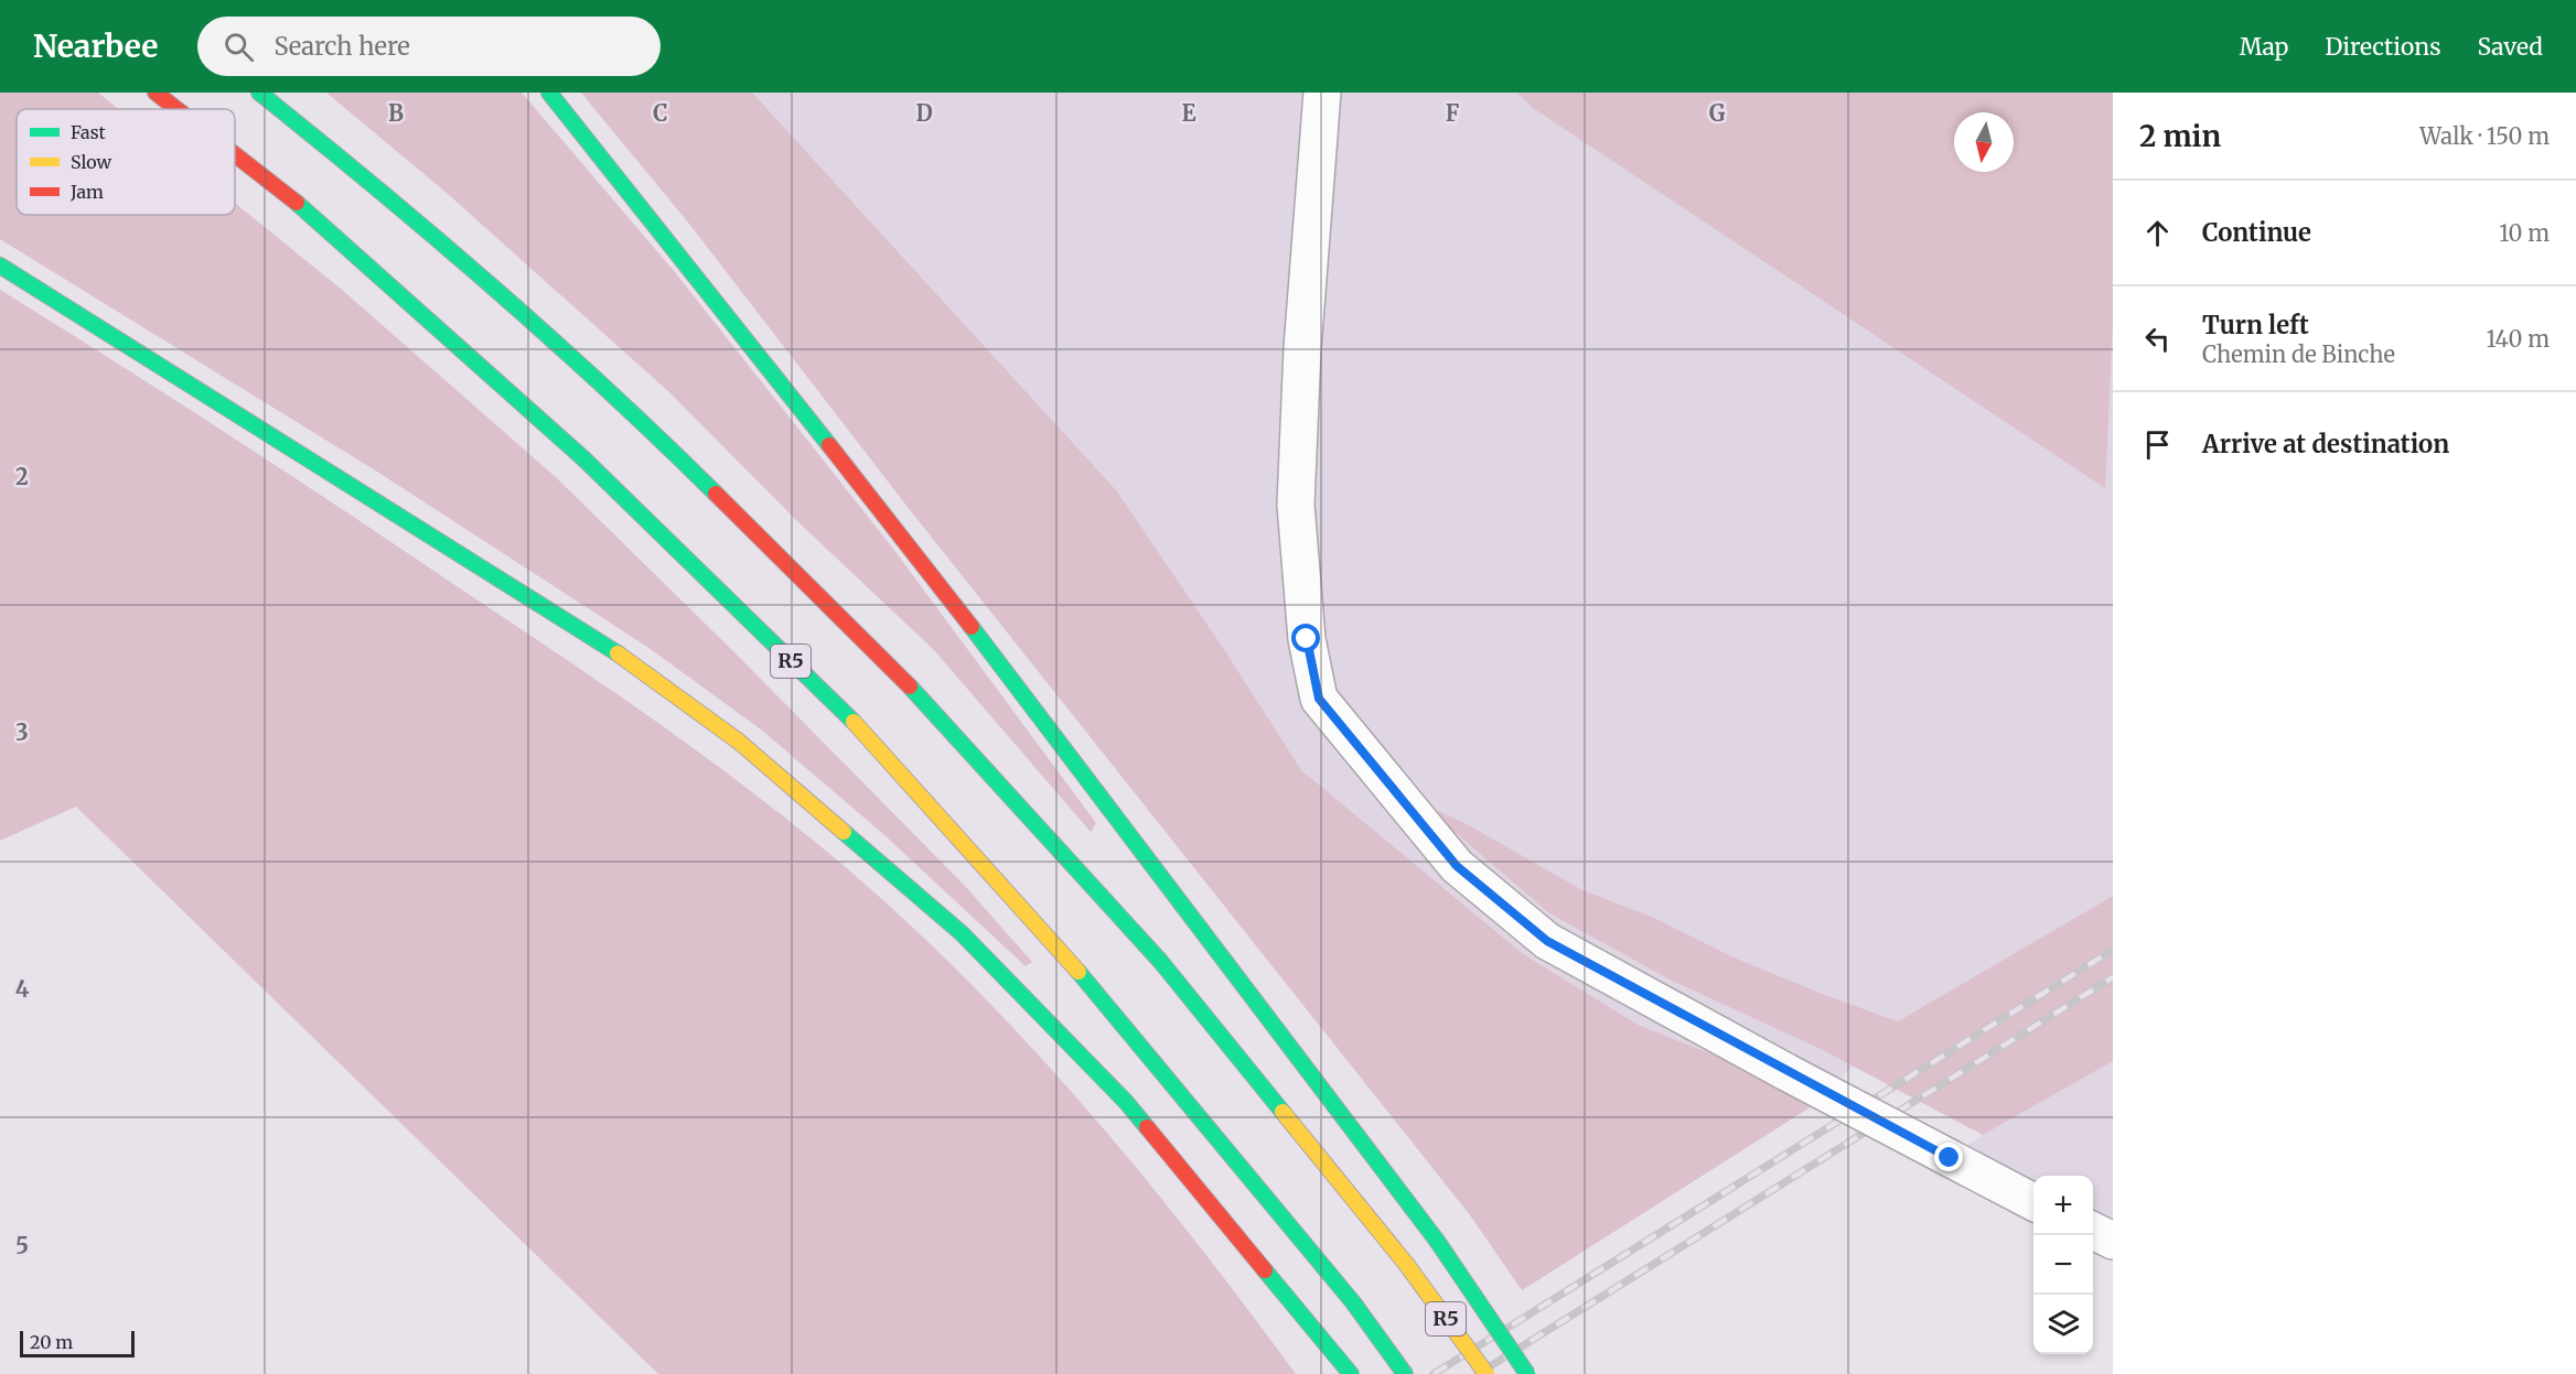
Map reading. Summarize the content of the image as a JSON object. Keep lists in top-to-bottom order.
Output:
{
  "streets": {
    "highway": ["R5"]
  },
  "legend": ["Fast", "Slow", "Jam"],
  "scale_bar": "20 m",
  "north": "bottom",
  "page": {
    "header": "Nearbee",
    "search": "Search here",
    "nav": ["Map", "Directions", "Saved"],
    "heading": ["2 min", "Walk · 150 m"],
    "list": [
      ["Continue", "10 m"],
      ["Turn left", "Chemin de Binche", "140 m"],
      "Arrive at destination"
    ],
    "map_buttons": ["+", "−"],
    "scale": "20 m"
  },
  "grid": {
    "columns": [
      "B",
      "C",
      "D",
      "E",
      "F",
      "G"
    ],
    "rows": [
      "2",
      "3",
      "4",
      "5"
    ]
  }
}
